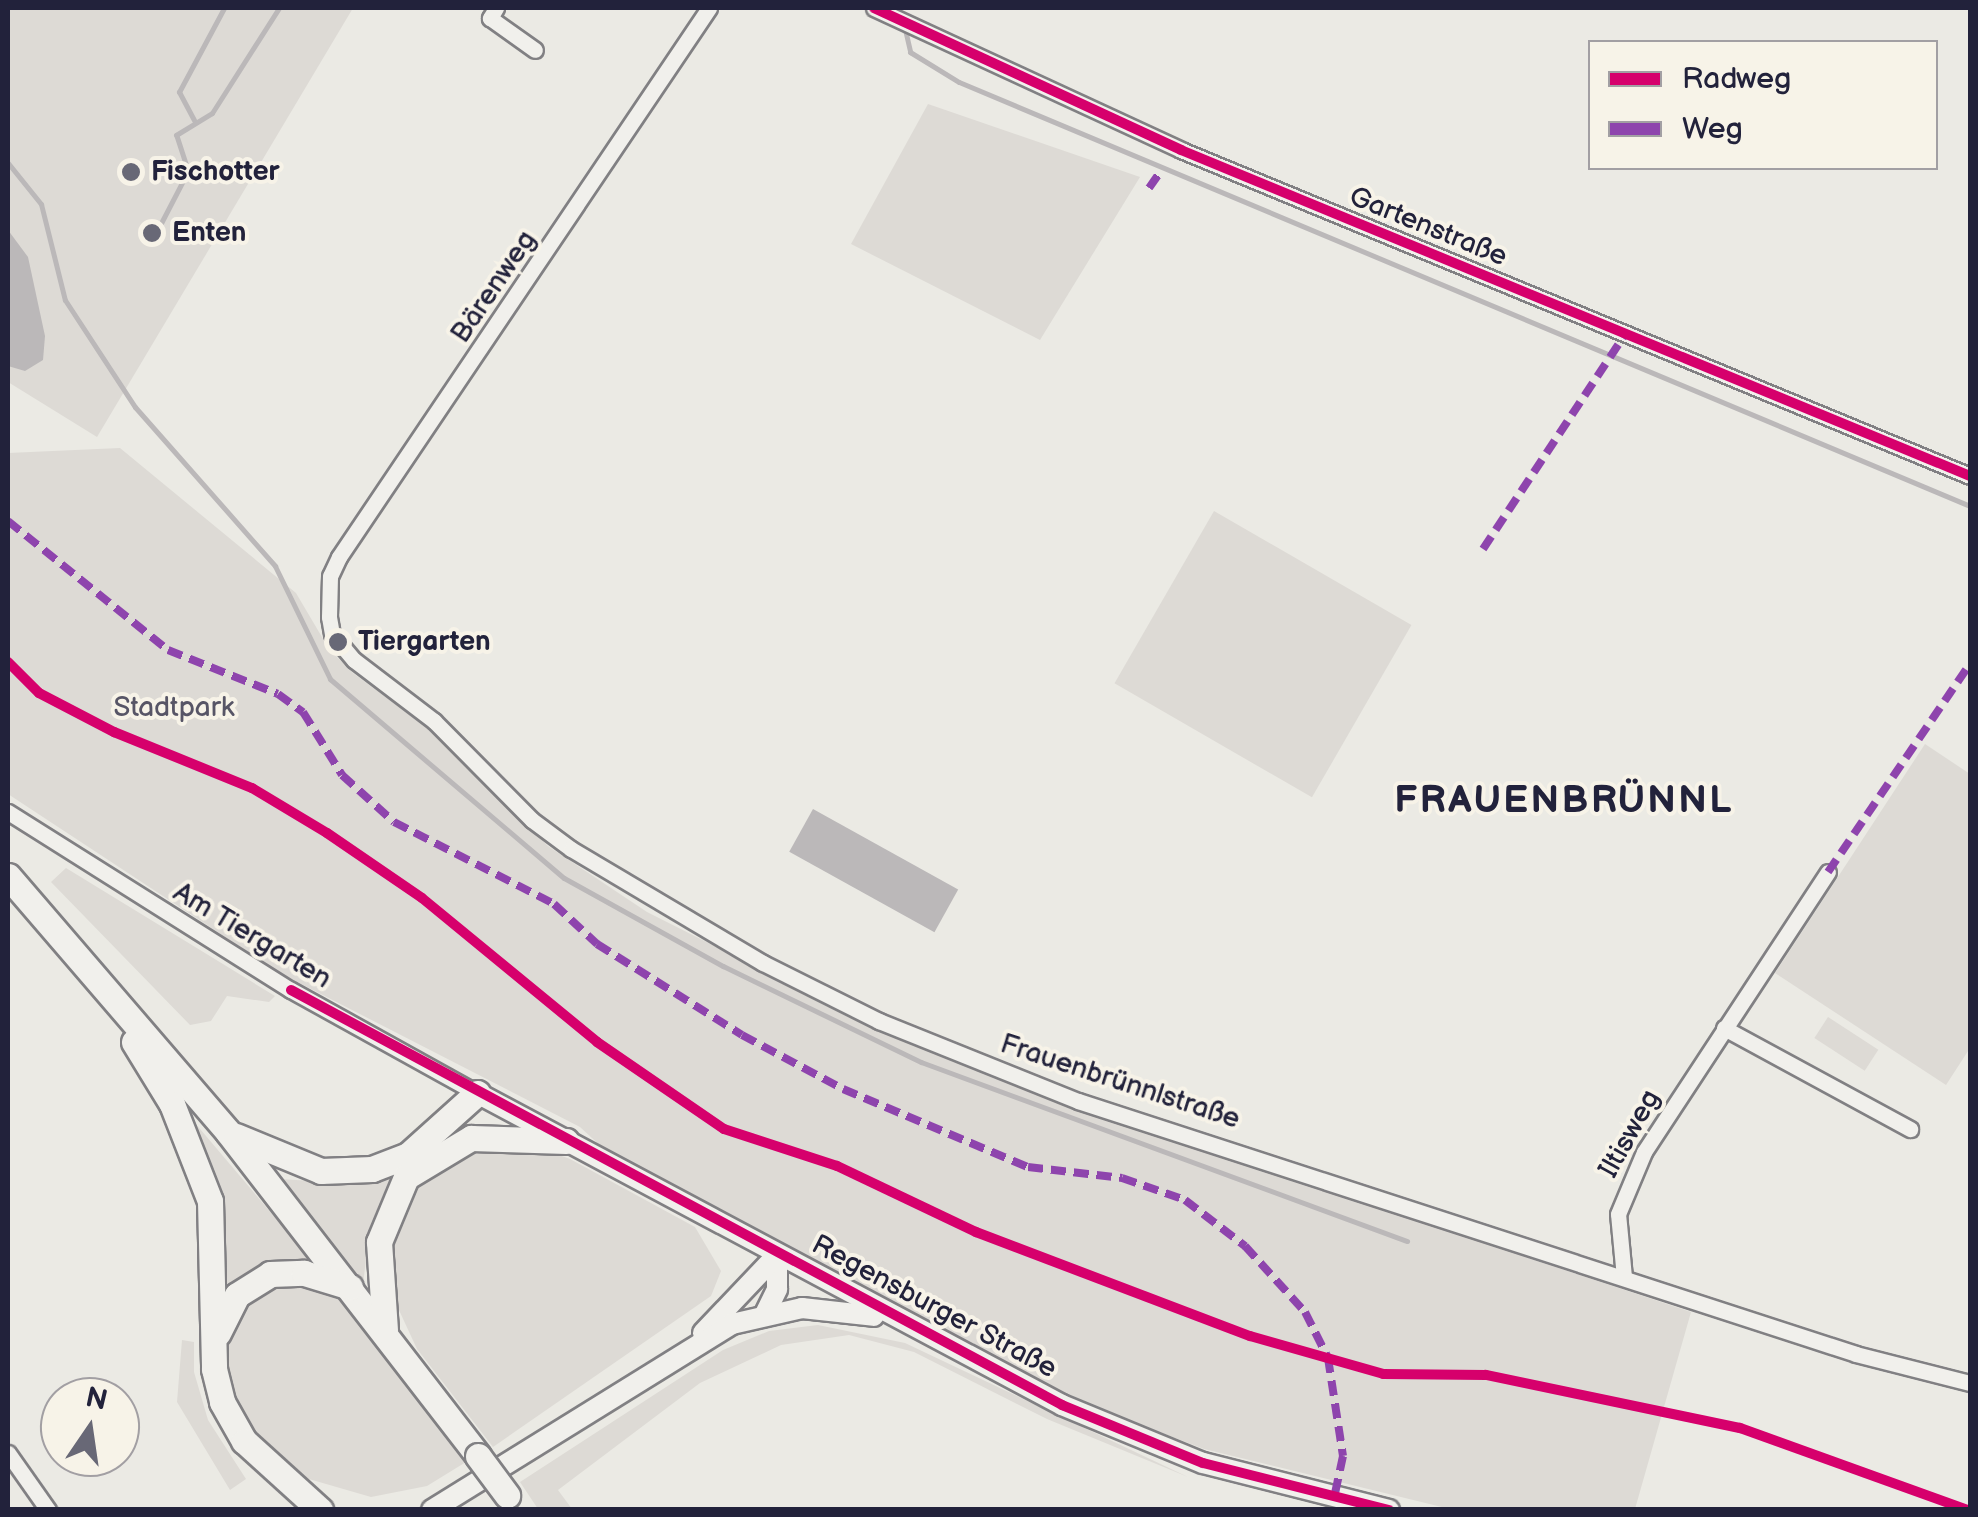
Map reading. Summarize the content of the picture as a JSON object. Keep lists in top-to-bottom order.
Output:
{
  "streets": {
    "street": [
      "Gartenstraße",
      "Bärenweg",
      "Am Tiergarten",
      "Frauenbrünnlstraße",
      "Iltisweg",
      "Regensburger Straße"
    ]
  },
  "crossings": [
    ["Bärenweg", "Frauenbrünnlstraße"],
    ["Am Tiergarten", "Regensburger Straße"],
    ["Frauenbrünnlstraße", "Iltisweg"]
  ],
  "districts": ["FRAUENBRÜNNL"],
  "parks": ["Stadtpark"],
  "places": ["Fischotter", "Enten", "Tiergarten"],
  "legend": ["Radweg", "Weg"],
  "north": "top"
}
